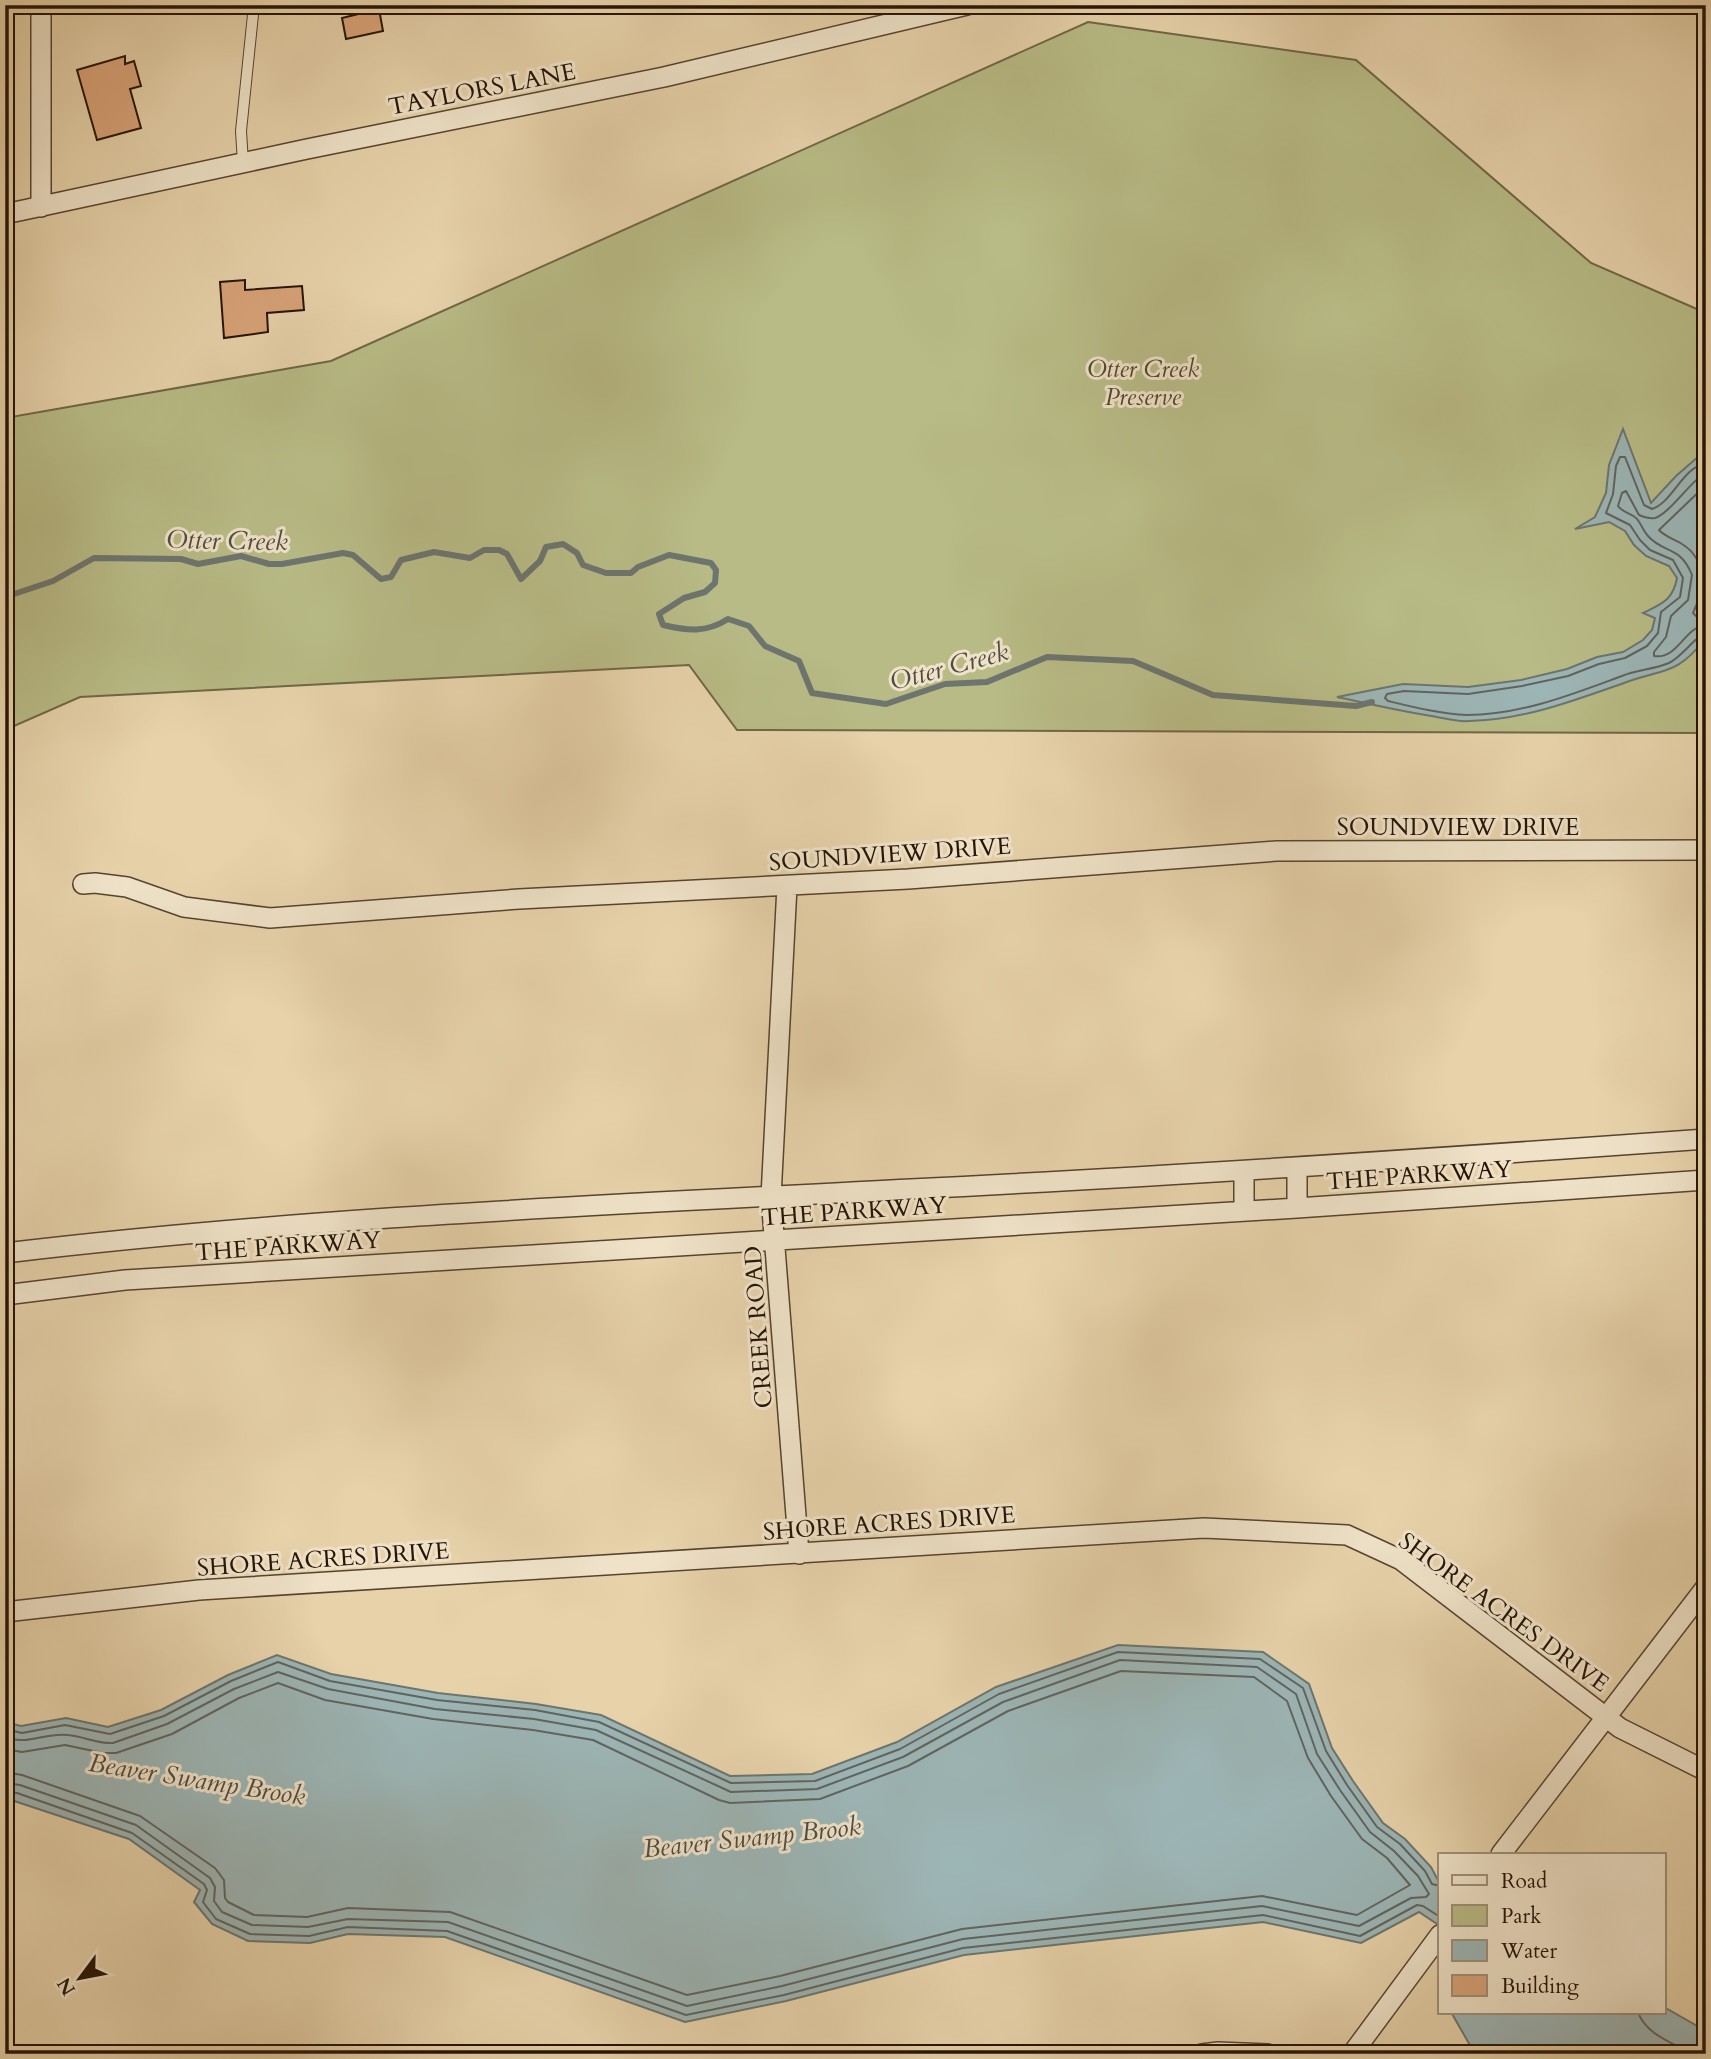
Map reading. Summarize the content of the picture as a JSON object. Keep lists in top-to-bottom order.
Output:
{
  "streets": {
    "street": [
      "TAYLORS LANE",
      "SOUNDVIEW DRIVE",
      "THE PARKWAY",
      "CREEK ROAD",
      "SHORE ACRES DRIVE"
    ]
  },
  "crossings": [
    ["SOUNDVIEW DRIVE", "CREEK ROAD"],
    ["THE PARKWAY", "CREEK ROAD"],
    ["CREEK ROAD", "SHORE ACRES DRIVE"]
  ],
  "water": ["Otter Creek", "Beaver Swamp Brook"],
  "parks": ["Otter Creek Preserve"],
  "legend": [
    "Road",
    "Park",
    "Water",
    "Building"
  ],
  "north": "bottom left"
}
